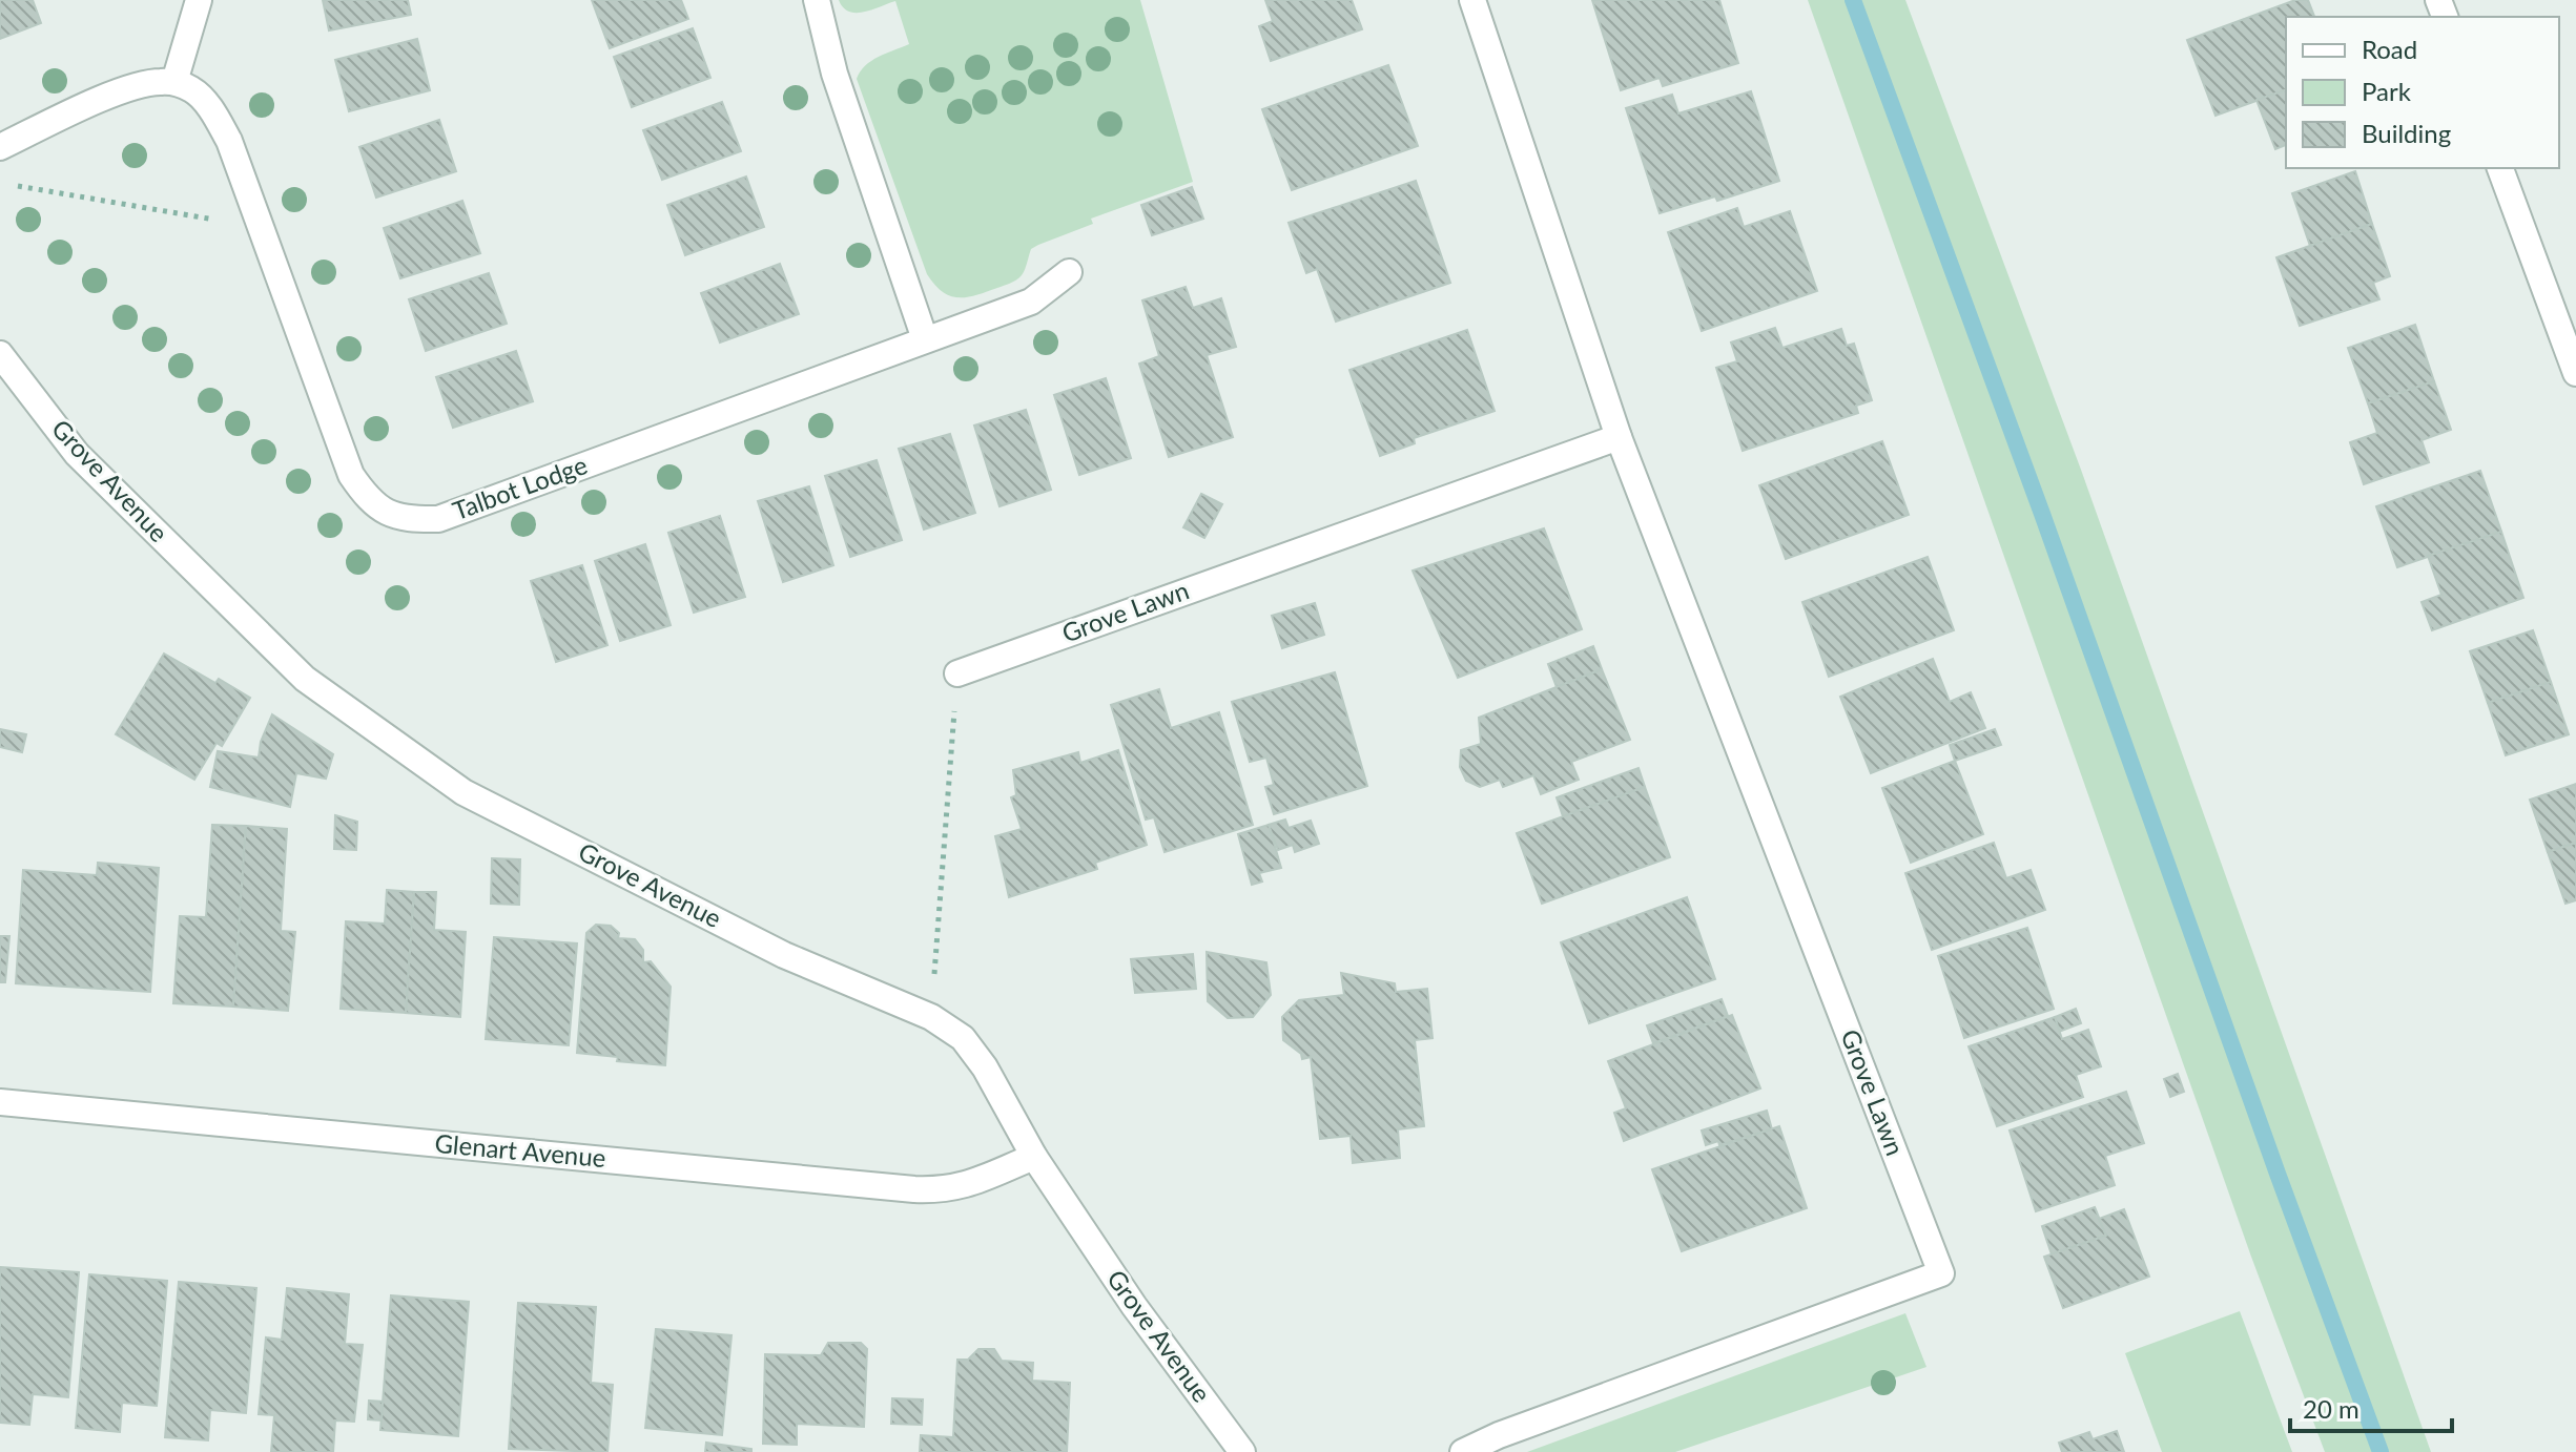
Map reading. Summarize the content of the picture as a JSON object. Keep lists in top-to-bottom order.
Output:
{
  "streets": {
    "street": [
      "Grove Avenue",
      "Talbot Lodge",
      "Grove Lawn",
      "Glenart Avenue"
    ]
  },
  "crossings": [
    ["Grove Avenue", "Glenart Avenue"]
  ],
  "legend": ["Road", "Park", "Building"],
  "scale_bar": "20 m"
}
